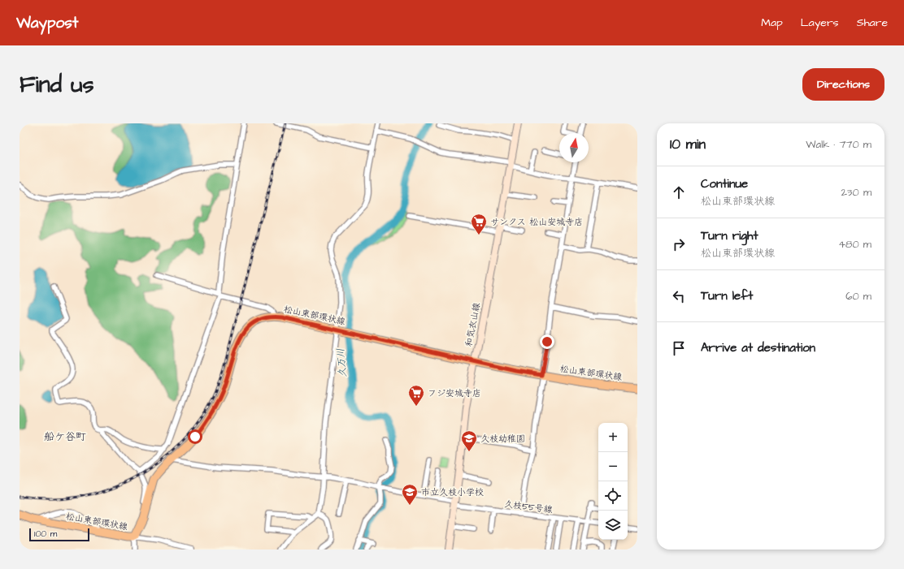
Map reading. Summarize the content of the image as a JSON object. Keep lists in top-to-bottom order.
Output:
{
  "streets": {
    "main road": ["松山東部環状線", "和気衣山線"],
    "street": ["久枝55号線"]
  },
  "crossings": [
    ["松山東部環状線", "和気衣山線"],
    ["松山東部環状線", "久枝55号線"],
    ["和気衣山線", "久枝55号線"]
  ],
  "districts": ["船ケ谷町"],
  "water": ["久万川"],
  "places": {
    "supermarket": ["サンクス 松山安城寺店", "フジ安城寺店"],
    "school or university": ["久枝幼稚園", "市立久枝小学校"]
  },
  "scale_bar": "100 m",
  "north": "top",
  "page": {
    "header": "Waypost",
    "nav": ["Map", "Layers", "Share"],
    "buttons": "Directions",
    "title": "Find us",
    "heading": ["10 min", "Walk · 770 m"],
    "list": [
      ["Continue", "松山東部環状線", "230 m"],
      ["Turn right", "松山東部環状線", "480 m"],
      ["Turn left", "60 m"],
      "Arrive at destination"
    ],
    "map_buttons": ["+", "−"],
    "scale": "100 m"
  }
}
